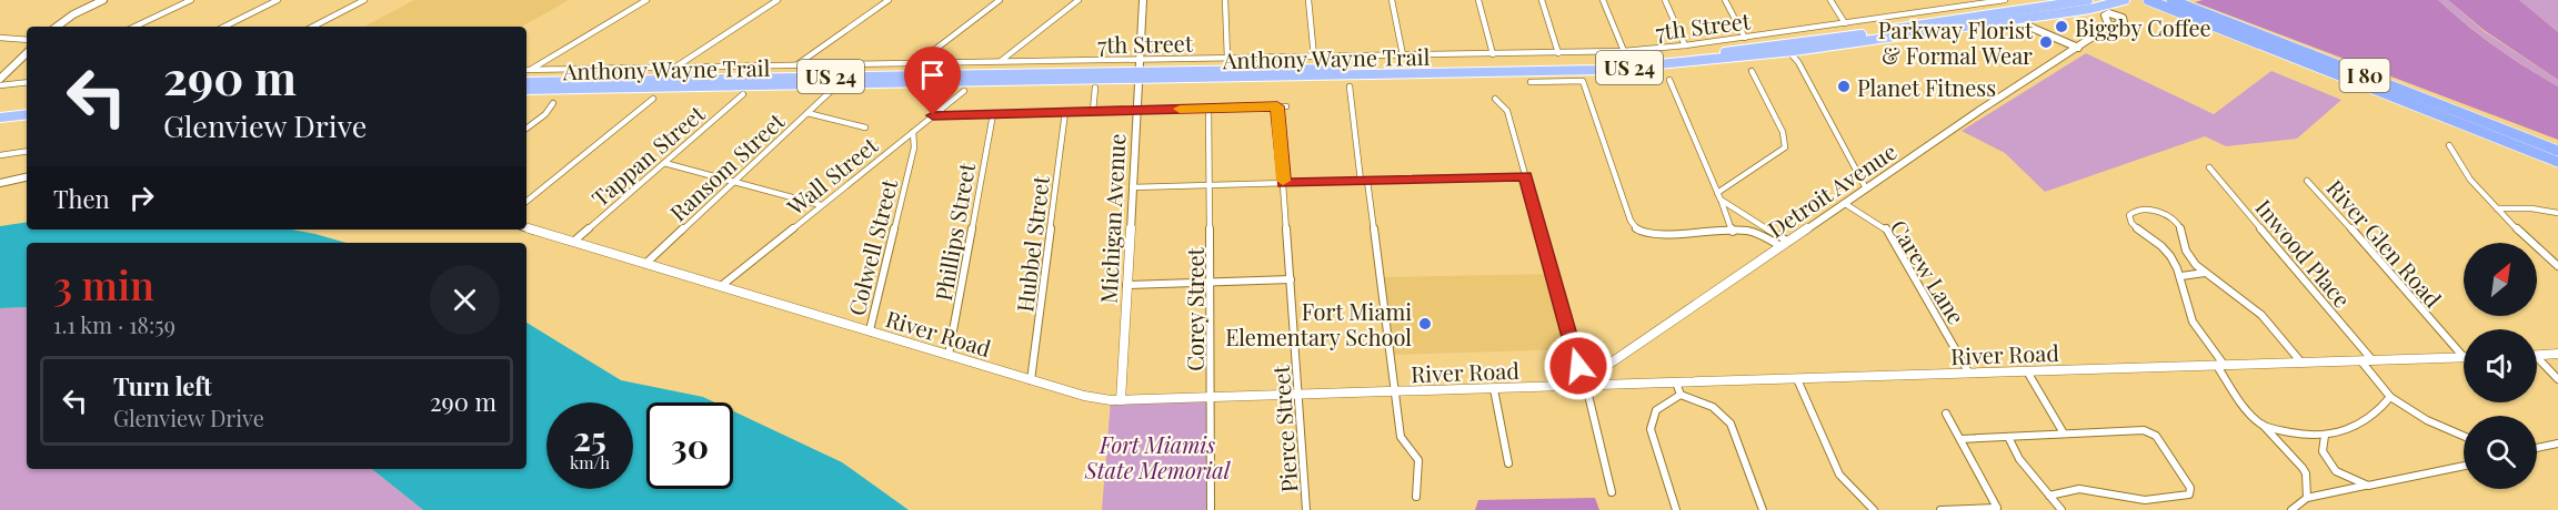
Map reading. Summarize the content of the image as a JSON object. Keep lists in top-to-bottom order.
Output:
{
  "streets": {
    "highway": ["Anthony Wayne Trail", "US 24", "I 80"],
    "street": [
      "7th Street",
      "Tappan Street",
      "Ransom Street",
      "Wall Street",
      "Detroit Avenue",
      "Michigan Avenue",
      "Phillips Street",
      "River Glen Road",
      "Hubbel Street",
      "Colwell Street",
      "Inwood Place",
      "Carew Lane",
      "Corey Street",
      "River Road",
      "Pierce Street"
    ]
  },
  "crossings": [
    ["7th Street", "Michigan Avenue"],
    ["Anthony Wayne Trail", "Michigan Avenue"],
    ["Tappan Street", "River Road"],
    ["Ransom Street", "River Road"],
    ["Wall Street", "Colwell Street"],
    ["Wall Street", "River Road"],
    ["Detroit Avenue", "Carew Lane"],
    ["Detroit Avenue", "River Road"],
    ["Michigan Avenue", "River Road"],
    ["Phillips Street", "River Road"],
    ["River Glen Road", "River Road"],
    ["Hubbel Street", "River Road"],
    ["Colwell Street", "River Road"],
    ["Inwood Place", "River Road"],
    ["Carew Lane", "River Road"],
    ["Corey Street", "River Road"],
    ["River Road", "Pierce Street"]
  ],
  "parks": ["Fort Miamis State Memorial"],
  "places": [
    "Biggby Coffee",
    "Parkway Florist & Formal Wear",
    "Planet Fitness",
    "Fort Miami Elementary School"
  ],
  "north": "top right",
  "page": {
    "turn": ["290 m", "Glenview Drive"],
    "then": "Then",
    "heading": ["3 min", "1.1 km · 18:59"],
    "list": [
      {
        "name": "Turn left",
        "note": "Glenview Drive",
        "value": "290 m"
      }
    ],
    "speed": "25 km/h",
    "limit": "30"
  }
}
